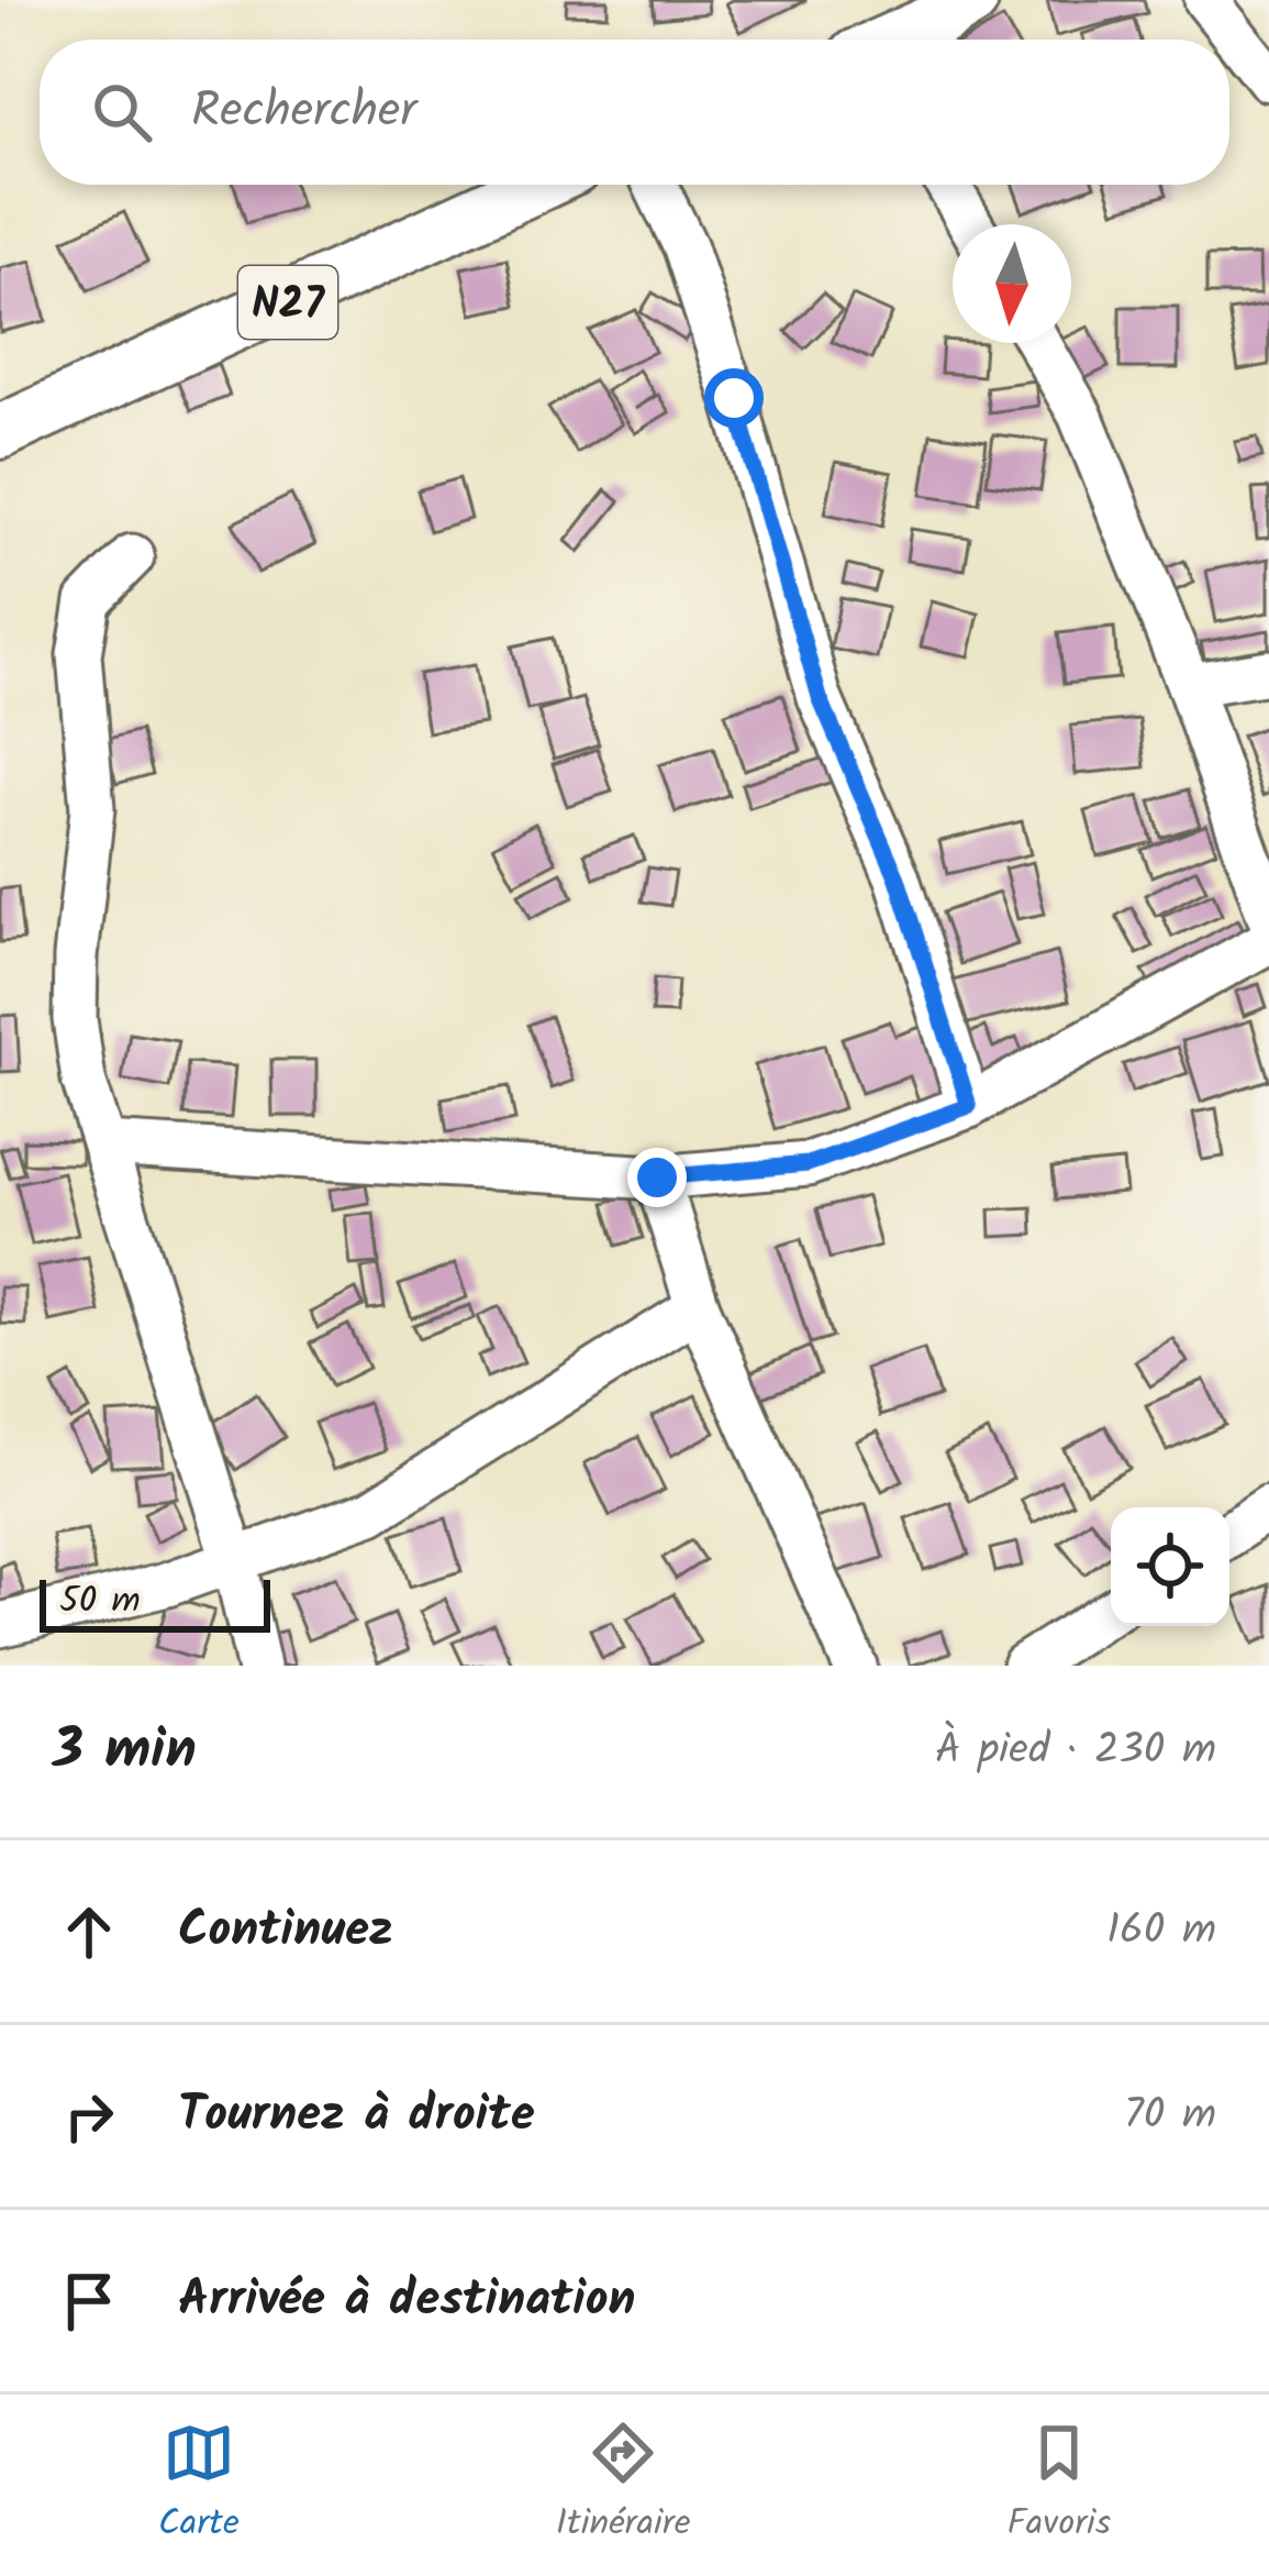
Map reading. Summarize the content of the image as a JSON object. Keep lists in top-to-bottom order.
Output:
{
  "streets": {
    "main road": ["N27"]
  },
  "scale_bar": "50 m",
  "north": "bottom",
  "page": {
    "search": "Rechercher",
    "scale": "50 m",
    "heading": ["3 min", "À pied · 230 m"],
    "list": [
      ["Continuez", "160 m"],
      ["Tournez à droite", "70 m"],
      "Arrivée à destination"
    ],
    "nav": ["Carte", "Itinéraire", "Favoris"]
  }
}
